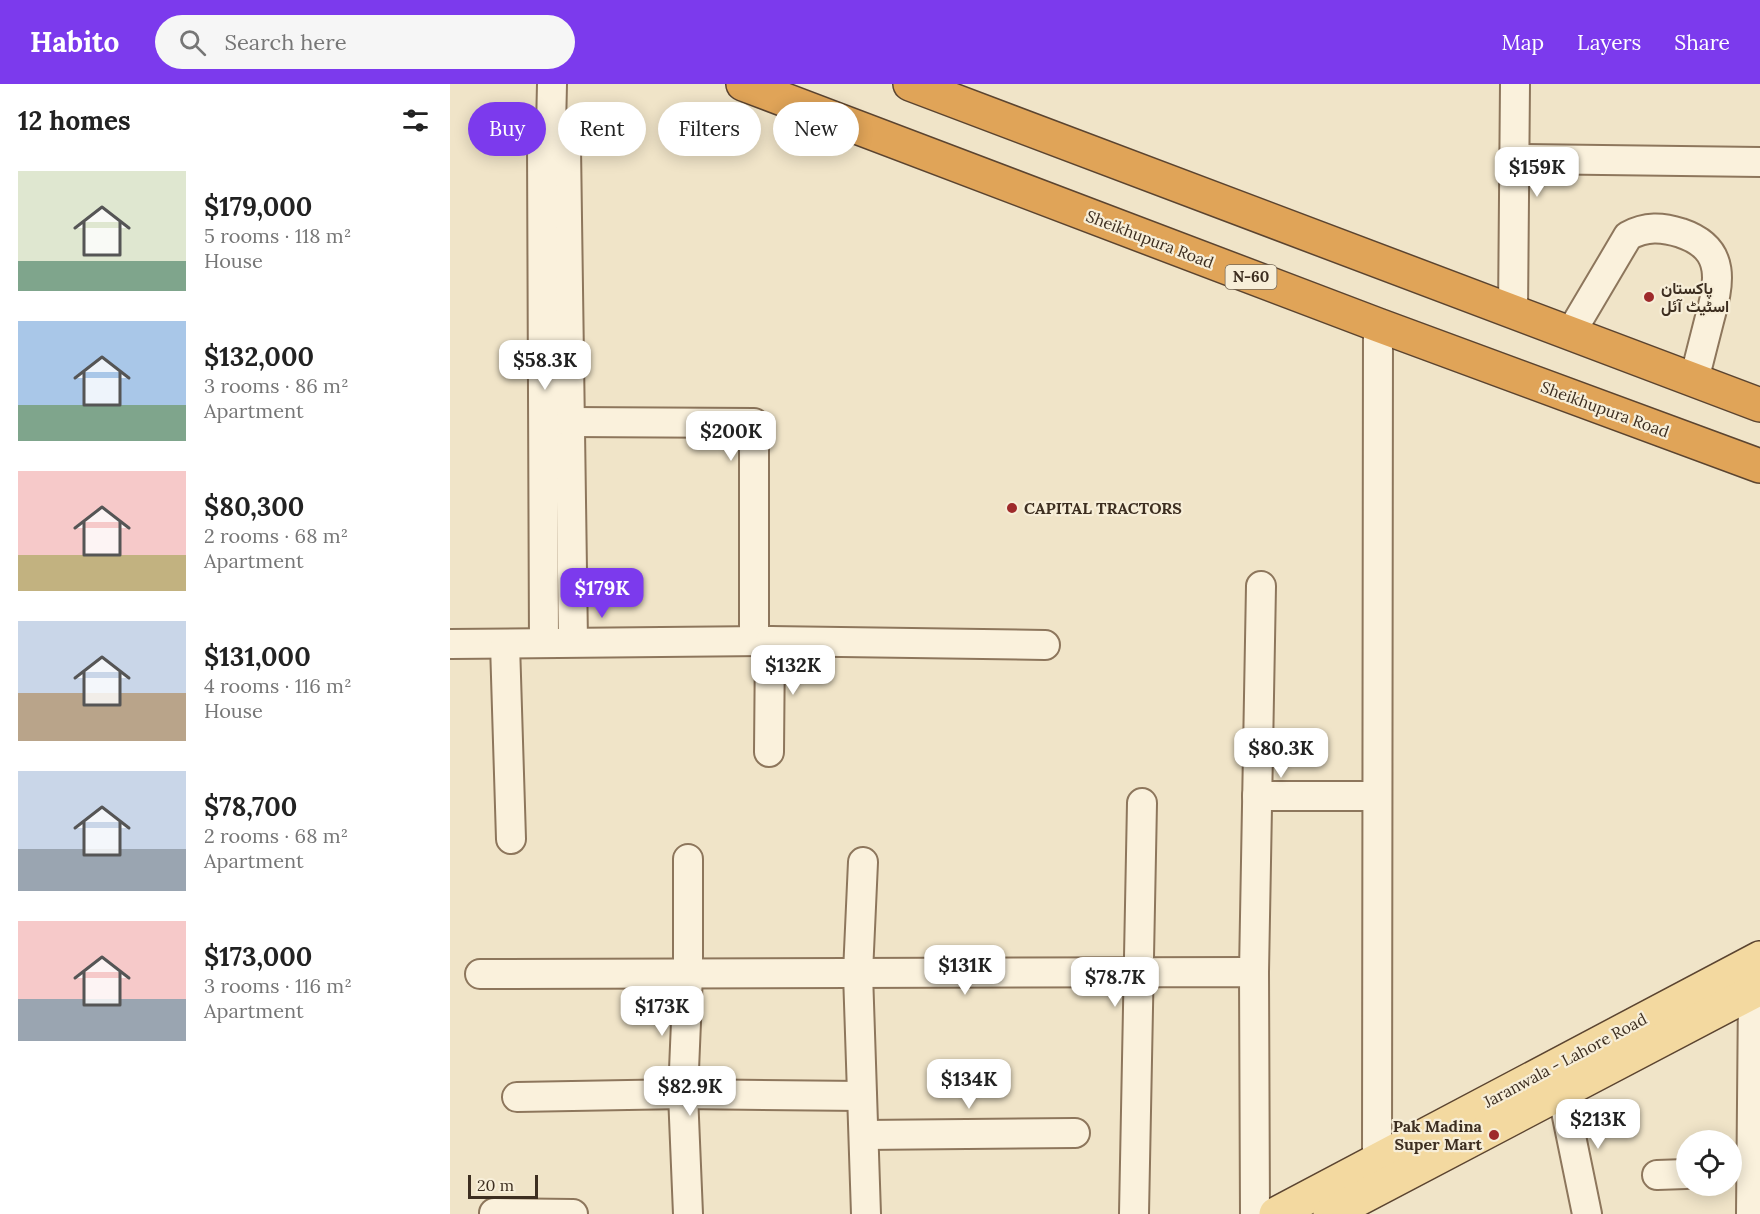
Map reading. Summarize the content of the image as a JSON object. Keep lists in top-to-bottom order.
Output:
{
  "streets": {
    "highway": ["Sheikhupura Road", "N-60"],
    "main road": ["Jaranwala - Lahore Road"]
  },
  "places": ["پاکستان اسٹیٹ آئل", "CAPITAL TRACTORS", "Pak Madina Super Mart"],
  "scale_bar": "20 m",
  "page": {
    "header": "Habito",
    "search": "Search here",
    "nav": ["Map", "Layers", "Share"],
    "heading": "12 homes",
    "chip": [
      "Buy",
      "Rent",
      "Filters",
      "New"
    ],
    "price": [
      "$159K",
      "$58.3K",
      "$200K",
      "$179K",
      "$132K",
      "$80.3K",
      "$131K",
      "$78.7K",
      "$173K",
      "$134K",
      "$82.9K",
      "$213K"
    ],
    "list": [
      {
        "name": "$179,000",
        "note": "5 rooms · 118 m² · House"
      },
      {
        "name": "$132,000",
        "note": "3 rooms · 86 m² · Apartment"
      },
      {
        "name": "$80,300",
        "note": "2 rooms · 68 m² · Apartment"
      },
      {
        "name": "$131,000",
        "note": "4 rooms · 116 m² · House"
      },
      {
        "name": "$78,700",
        "note": "2 rooms · 68 m² · Apartment"
      },
      {
        "name": "$173,000",
        "note": "3 rooms · 116 m² · Apartment"
      }
    ],
    "scale": "20 m"
  }
}
